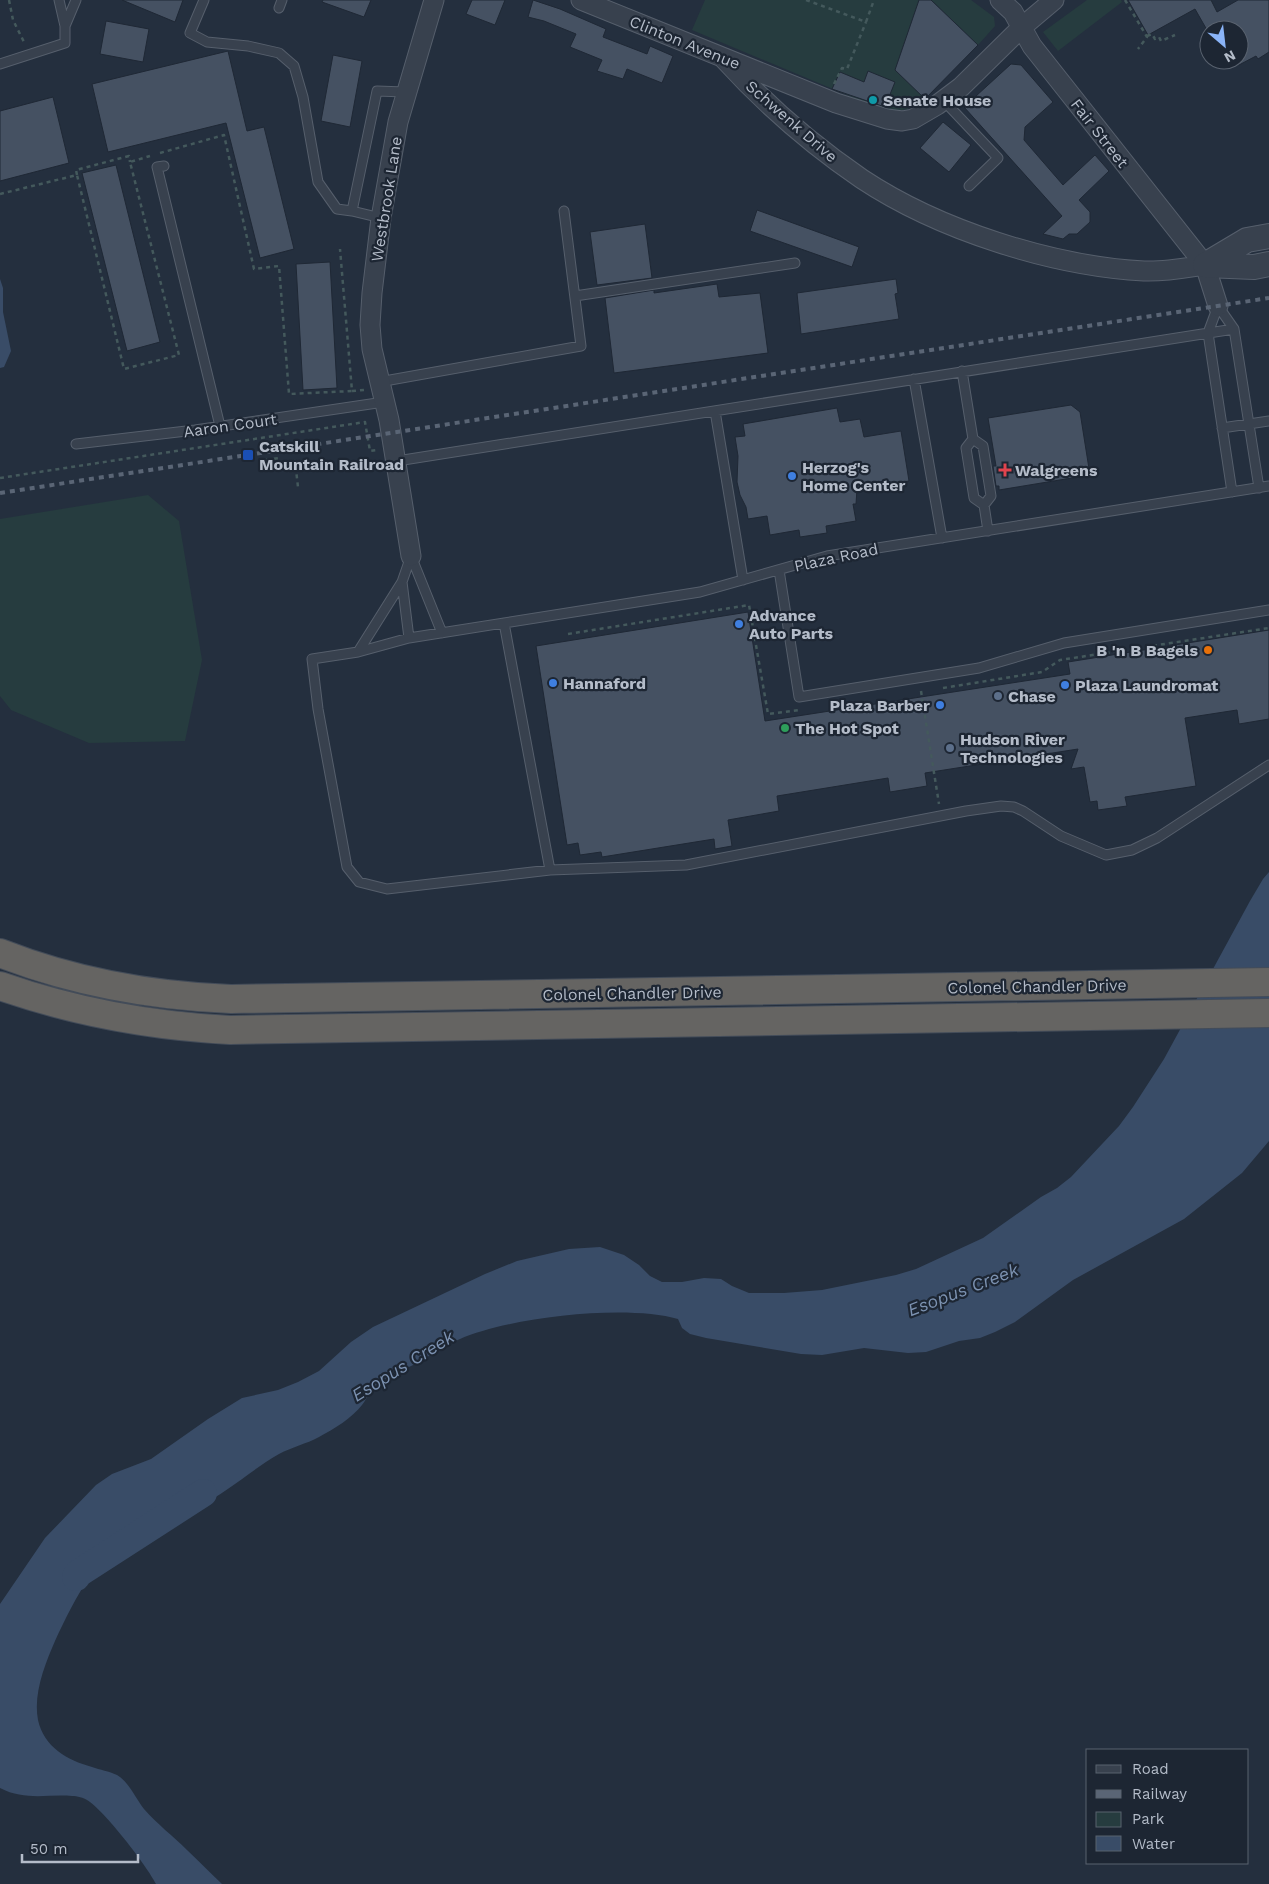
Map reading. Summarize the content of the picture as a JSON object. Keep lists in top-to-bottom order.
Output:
{
  "streets": {
    "highway": ["Colonel Chandler Drive"],
    "street": [
      "Clinton Avenue",
      "Schwenk Drive",
      "Fair Street",
      "Westbrook Lane"
    ],
    "lane": ["Aaron Court", "Plaza Road"]
  },
  "crossings": [
    ["Clinton Avenue", "Schwenk Drive"],
    ["Schwenk Drive", "Fair Street"],
    ["Westbrook Lane", "Aaron Court"]
  ],
  "water": ["Esopus Creek"],
  "places": {
    "other": [
      "Senate House",
      "Herzog's Home Center",
      "Advance Auto Parts",
      "B 'n B Bagels",
      "Hannaford",
      "Plaza Laundromat",
      "Chase",
      "Plaza Barber",
      "The Hot Spot",
      "Hudson River Technologies"
    ],
    "transit": ["Catskill Mountain Railroad"],
    "health": ["Walgreens"]
  },
  "legend": [
    "Road",
    "Railway",
    "Park",
    "Water"
  ],
  "scale_bar": "50 m",
  "north": "bottom right"
}
